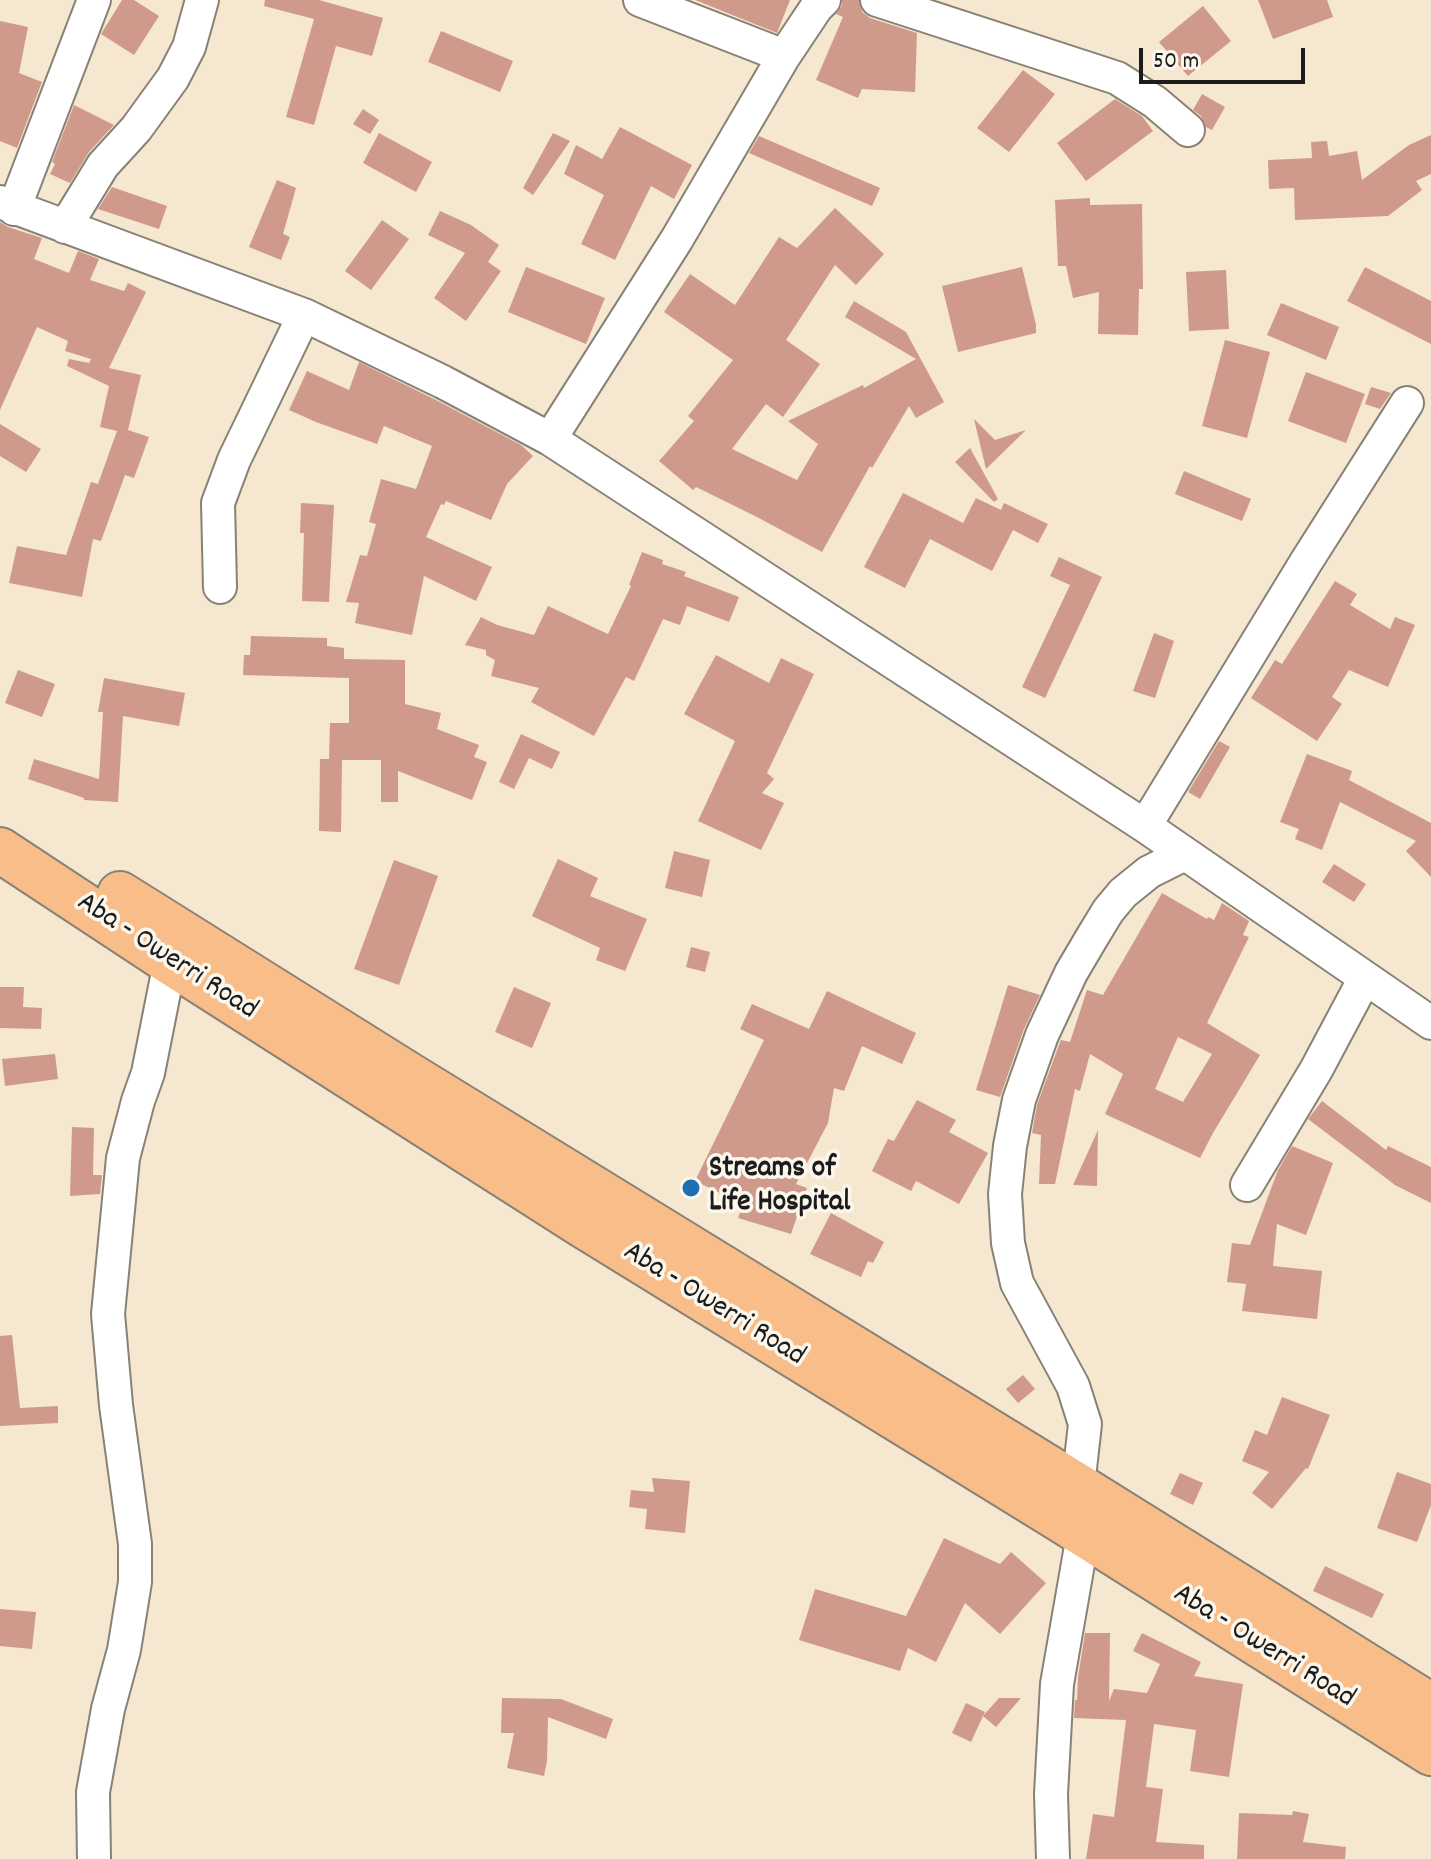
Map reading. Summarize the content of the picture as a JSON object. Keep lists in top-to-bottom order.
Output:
{
  "streets": {
    "highway": ["Aba - Owerri Road"]
  },
  "places": ["Streams of Life Hospital"],
  "scale_bar": "50 m"
}
